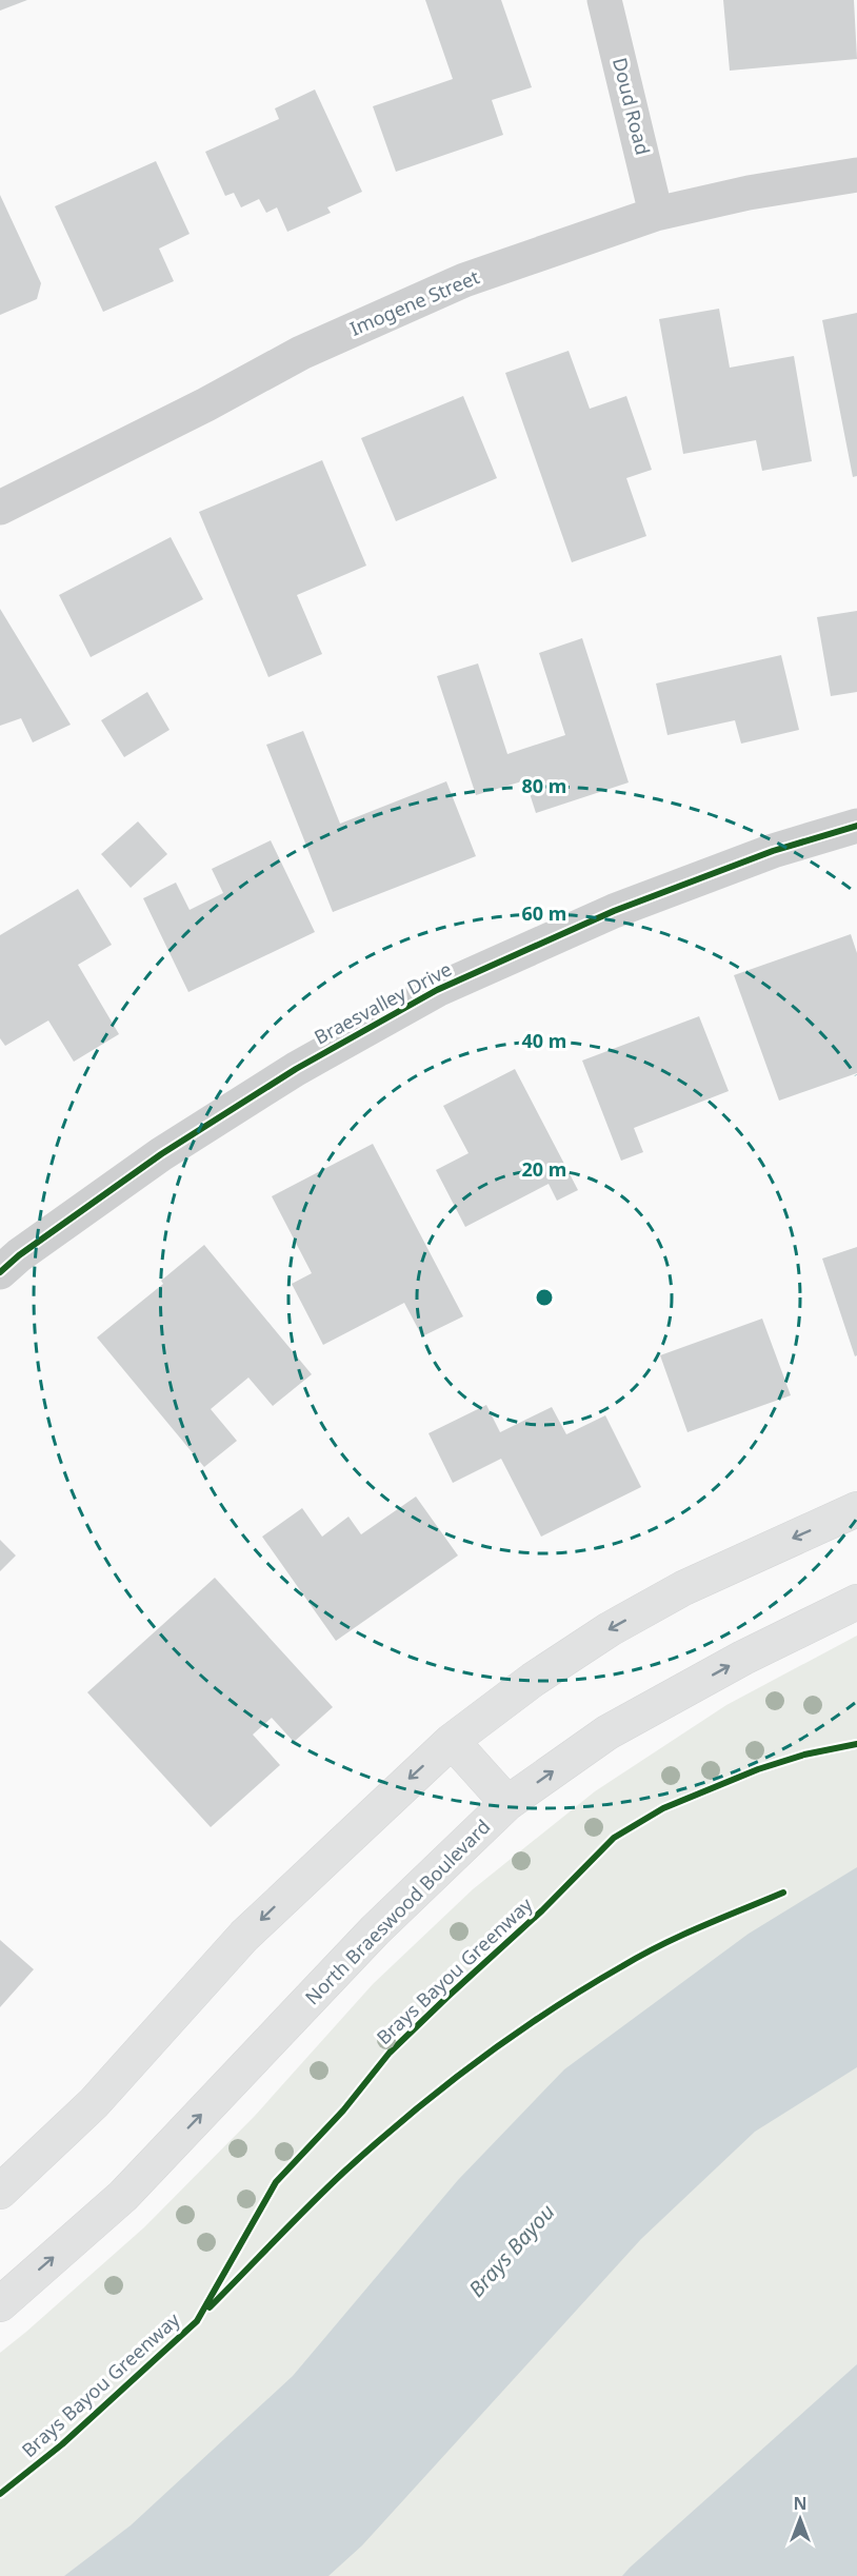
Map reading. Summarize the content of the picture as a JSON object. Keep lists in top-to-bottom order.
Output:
{
  "streets": {
    "main road": ["North Braeswood Boulevard"],
    "street": ["Doud Road", "Imogene Street", "Braesvalley Drive"],
    "cycle path": ["Brays Bayou Greenway"]
  },
  "crossings": [
    ["Doud Road", "Imogene Street"]
  ],
  "water": ["Brays Bayou"],
  "north": "top",
  "rings": [
    "80 m",
    "60 m",
    "40 m",
    "20 m"
  ]
}
